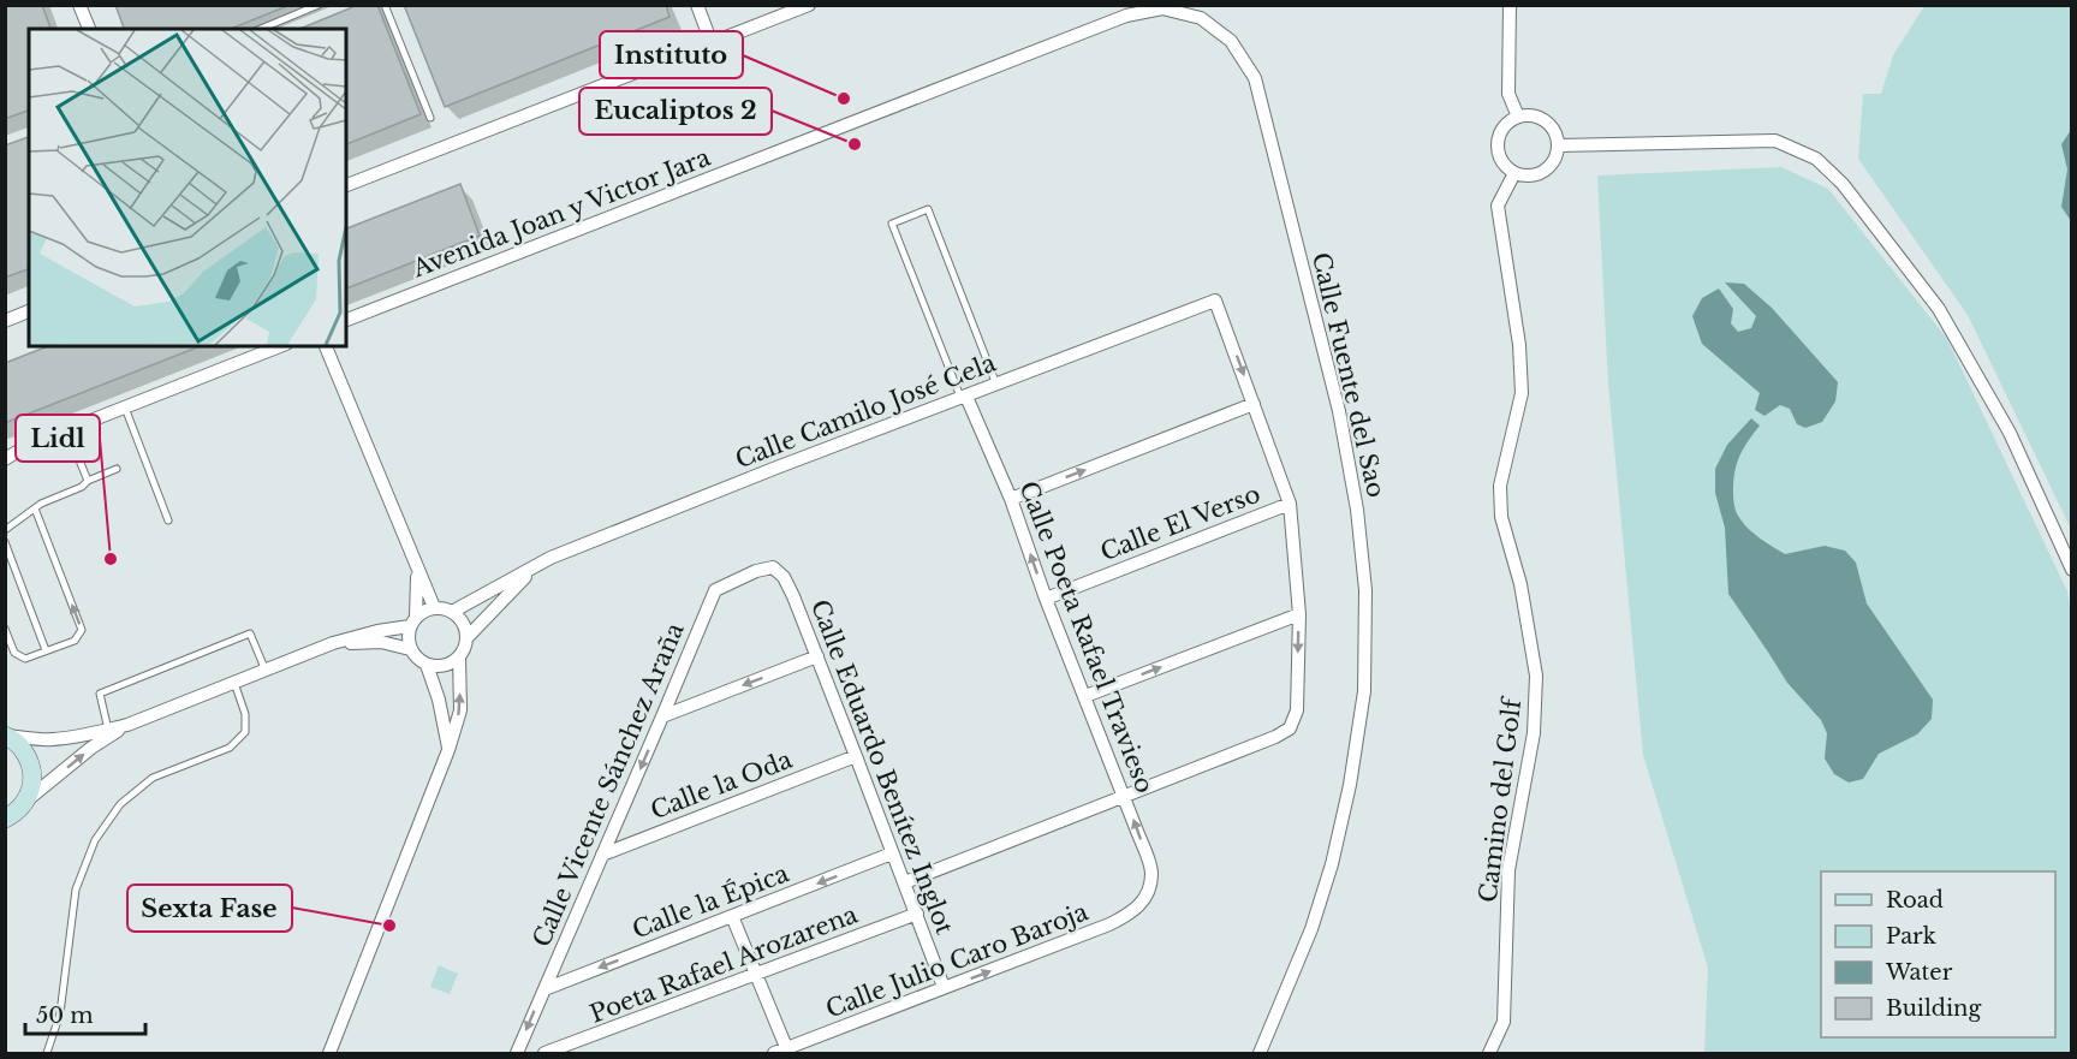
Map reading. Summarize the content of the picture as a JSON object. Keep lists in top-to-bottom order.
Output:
{
  "streets": {
    "street": [
      "Avenida Joan y Victor Jara",
      "Calle Fuente del Sao",
      "Calle Camilo José Cela",
      "Calle El Verso",
      "Calle Poeta Rafael Travieso",
      "Calle Eduardo Benítez Inglot",
      "Calle Vicente Sánchez Araña",
      "Calle la Oda",
      "Camino del Golf",
      "Calle la Épica",
      "Calle Julio Caro Baroja",
      "Poeta Rafael Arozarena"
    ]
  },
  "crossings": [
    ["Avenida Joan y Victor Jara", "Calle Fuente del Sao"],
    ["Calle Camilo José Cela", "Calle Poeta Rafael Travieso"],
    ["Calle El Verso", "Calle Poeta Rafael Travieso"],
    ["Calle Poeta Rafael Travieso", "Calle Julio Caro Baroja"],
    ["Calle Eduardo Benítez Inglot", "Calle Vicente Sánchez Araña"],
    ["Calle Eduardo Benítez Inglot", "Calle la Oda"],
    ["Calle Eduardo Benítez Inglot", "Calle la Épica"],
    ["Calle Eduardo Benítez Inglot", "Calle Julio Caro Baroja"],
    ["Calle Eduardo Benítez Inglot", "Poeta Rafael Arozarena"],
    ["Calle Vicente Sánchez Araña", "Calle la Oda"],
    ["Calle Vicente Sánchez Araña", "Calle la Épica"]
  ],
  "one_way": ["Calle Poeta Rafael Travieso", "Calle Vicente Sánchez Araña", "Calle la Épica"],
  "places": [
    "Instituto",
    "Eucaliptos 2",
    "Lidl",
    "Sexta Fase"
  ],
  "legend": [
    "Road",
    "Park",
    "Water",
    "Building"
  ],
  "scale_bar": "50 m"
}
